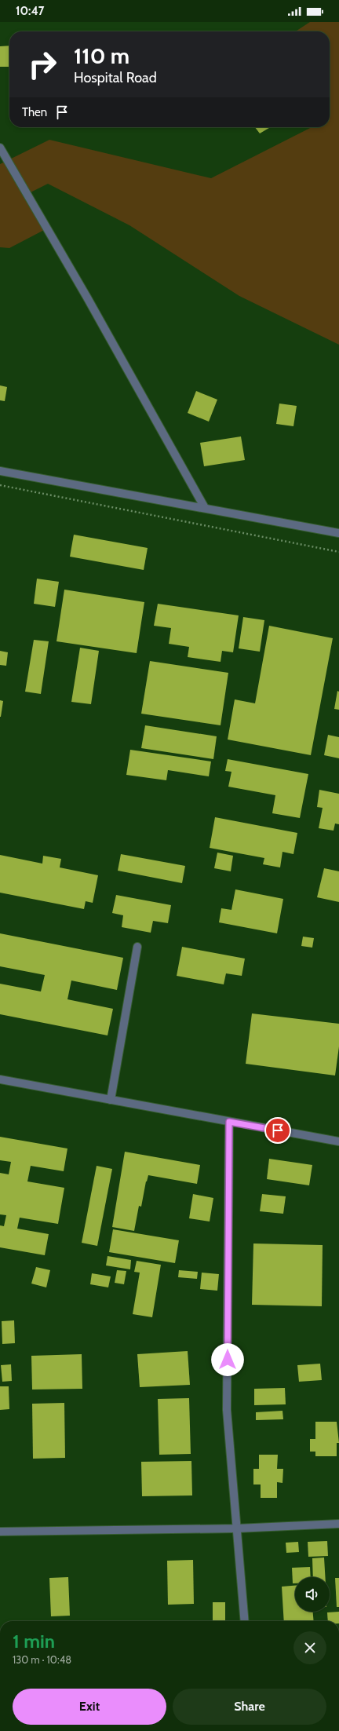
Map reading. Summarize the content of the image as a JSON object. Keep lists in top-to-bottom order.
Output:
{
  "page": {
    "status": "10:47",
    "turn": ["110 m", "Hospital Road"],
    "then": "Then",
    "heading": ["1 min", "130 m · 10:48"],
    "buttons": ["Exit", "Share"]
  }
}
